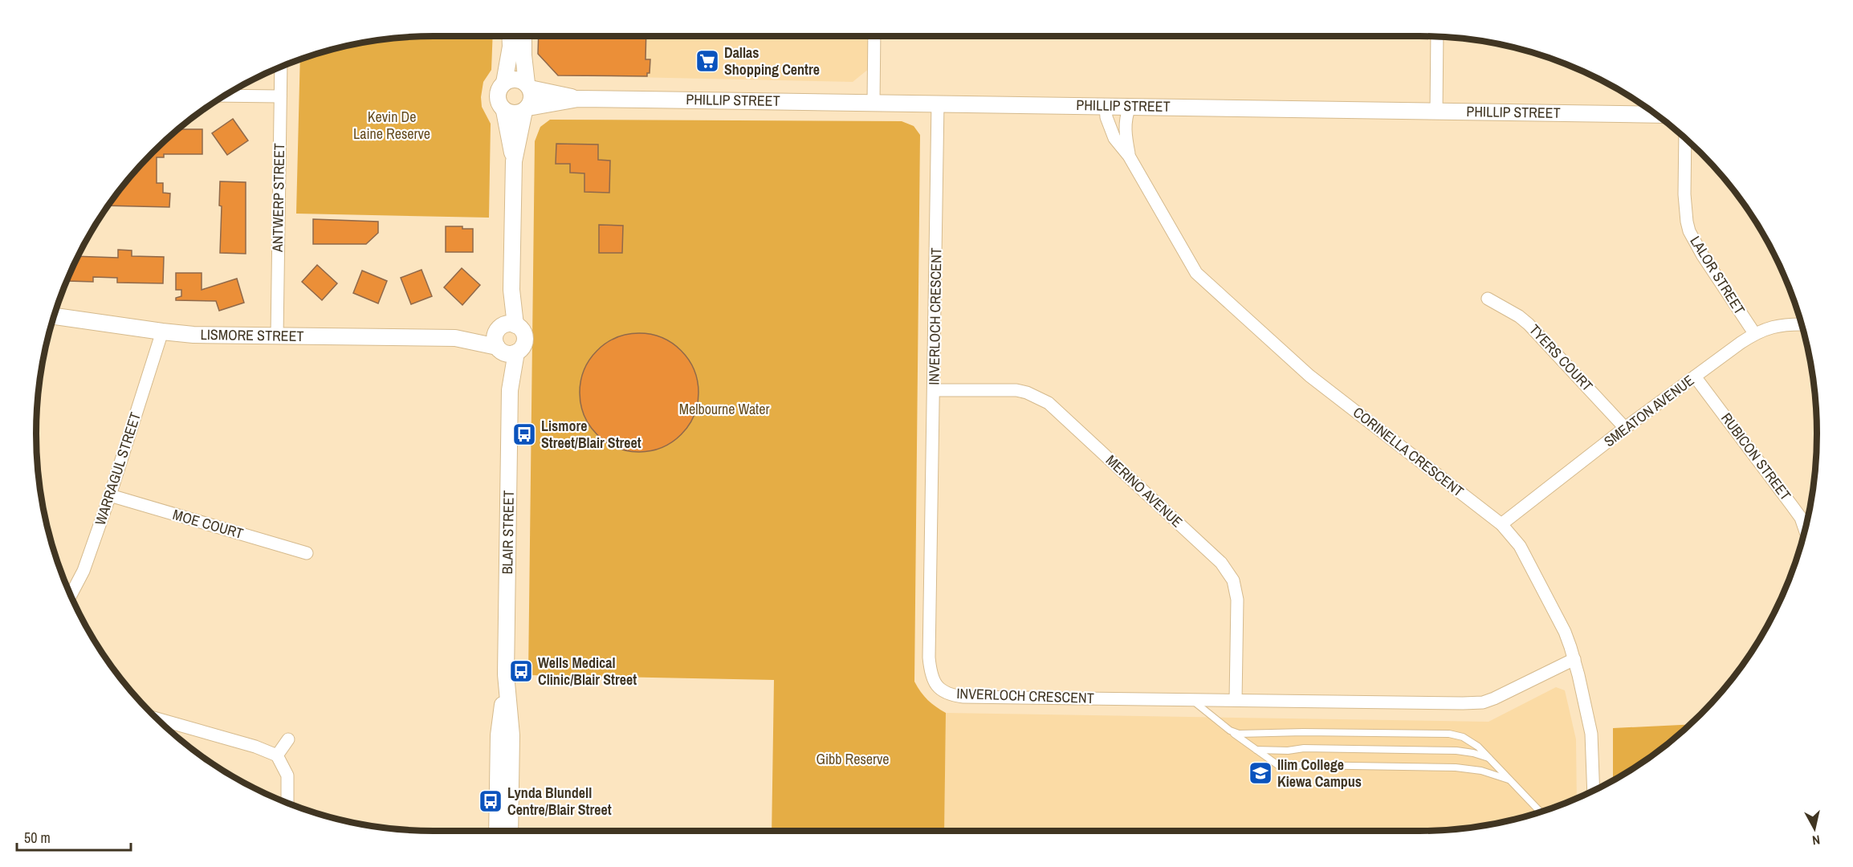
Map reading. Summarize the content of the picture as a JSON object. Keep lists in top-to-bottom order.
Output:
{
  "streets": {
    "street": [
      "PHILLIP STREET",
      "ANTWERP STREET",
      "LALOR STREET",
      "INVERLOCH CRESCENT",
      "LISMORE STREET",
      "TYERS COURT",
      "SMEATON AVENUE",
      "CORINELLA CRESCENT",
      "RUBICON STREET",
      "WARRAGUL STREET",
      "MERINO AVENUE",
      "MOE COURT",
      "BLAIR STREET"
    ]
  },
  "crossings": [
    ["PHILLIP STREET", "INVERLOCH CRESCENT"],
    ["PHILLIP STREET", "CORINELLA CRESCENT"],
    ["ANTWERP STREET", "LISMORE STREET"],
    ["LALOR STREET", "SMEATON AVENUE"],
    ["INVERLOCH CRESCENT", "CORINELLA CRESCENT"],
    ["INVERLOCH CRESCENT", "MERINO AVENUE"],
    ["LISMORE STREET", "WARRAGUL STREET"],
    ["LISMORE STREET", "BLAIR STREET"],
    ["TYERS COURT", "SMEATON AVENUE"],
    ["SMEATON AVENUE", "CORINELLA CRESCENT"],
    ["SMEATON AVENUE", "RUBICON STREET"],
    ["WARRAGUL STREET", "MOE COURT"]
  ],
  "parks": ["Kevin De Laine Reserve", "Melbourne Water", "Gibb Reserve"],
  "places": {
    "supermarket": ["Dallas Shopping Centre"],
    "bus stop": ["Lismore Street/Blair Street", "Wells Medical Clinic/Blair Street", "Lynda Blundell Centre/Blair Street"],
    "school or university": ["Ilim College Kiewa Campus"]
  },
  "scale_bar": "50 m",
  "north": "bottom"
}
